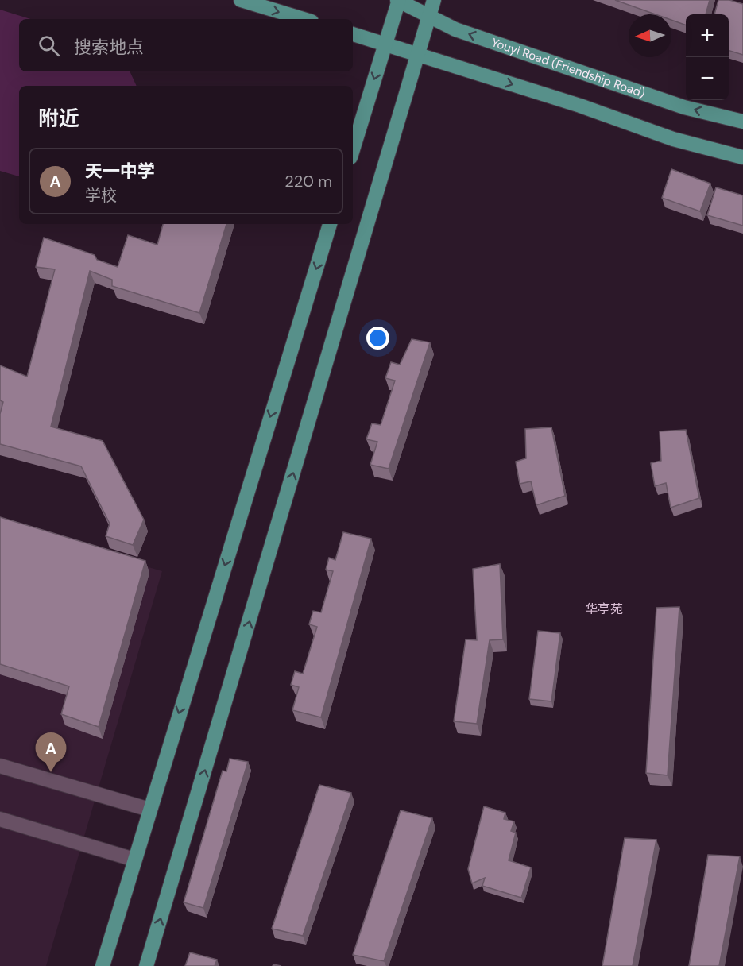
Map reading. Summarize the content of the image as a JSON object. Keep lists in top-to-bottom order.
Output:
{
  "streets": {
    "main road": ["Youyi Road (Friendship Road)"]
  },
  "districts": ["华亭苑"],
  "north": "left",
  "page": {
    "map_buttons": ["+", "−"],
    "search": "搜索地点",
    "heading": "附近",
    "list": [
      {
        "mark": "A",
        "name": "天一中学",
        "note": "学校",
        "value": "220 m"
      }
    ],
    "pins": "A"
  }
}
